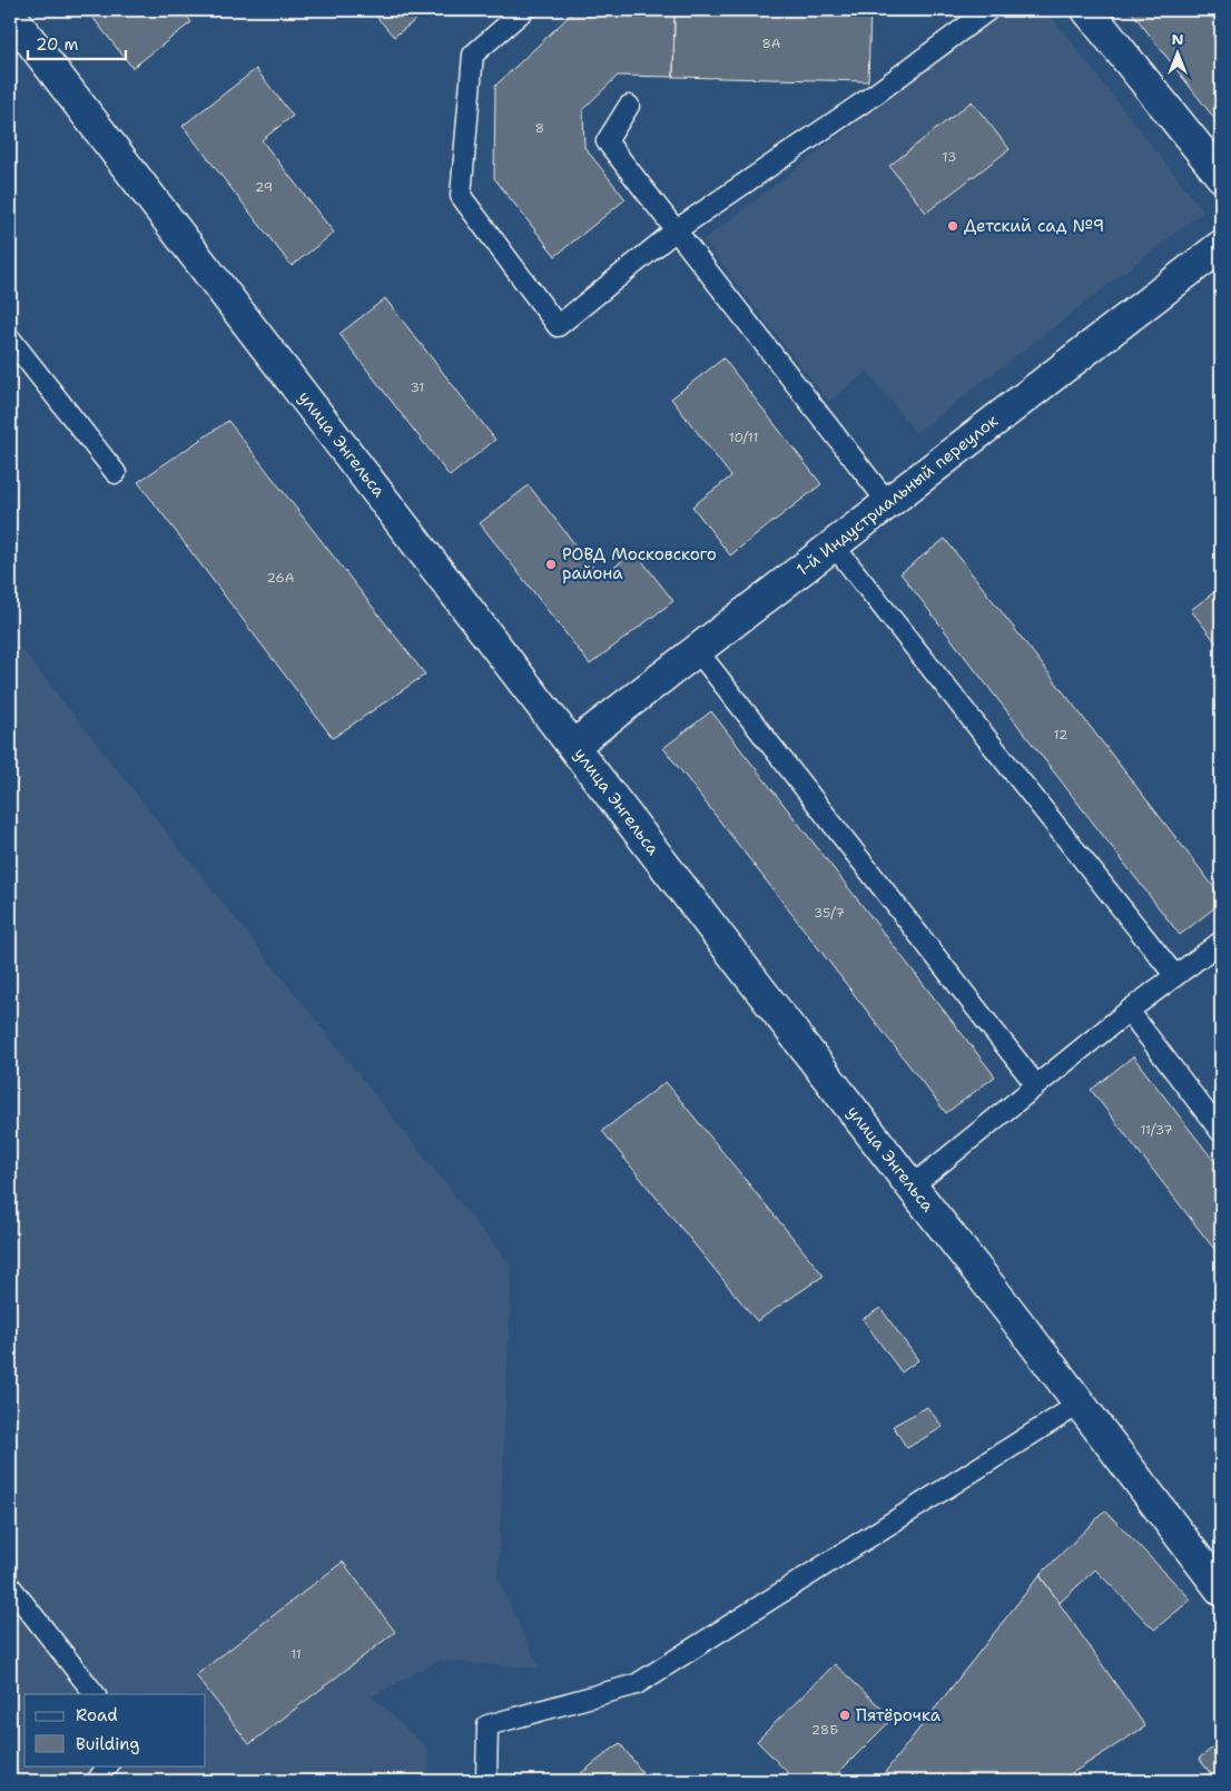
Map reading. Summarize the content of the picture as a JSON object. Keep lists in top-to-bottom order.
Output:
{
  "streets": {
    "street": ["улица Энгельса", "1-й Индустриальный переулок"]
  },
  "crossings": [
    ["улица Энгельса", "1-й Индустриальный переулок"]
  ],
  "places": ["Детский сад №9", "РОВД Московского района", "Пятёрочка"],
  "house_numbers": [
    "8А",
    "8",
    "13",
    "29",
    "31",
    "10/11",
    "26А",
    "12",
    "35/7",
    "11/37",
    "11",
    "28Б"
  ],
  "legend": ["Road", "Building"],
  "scale_bar": "20 m",
  "north": "top"
}
